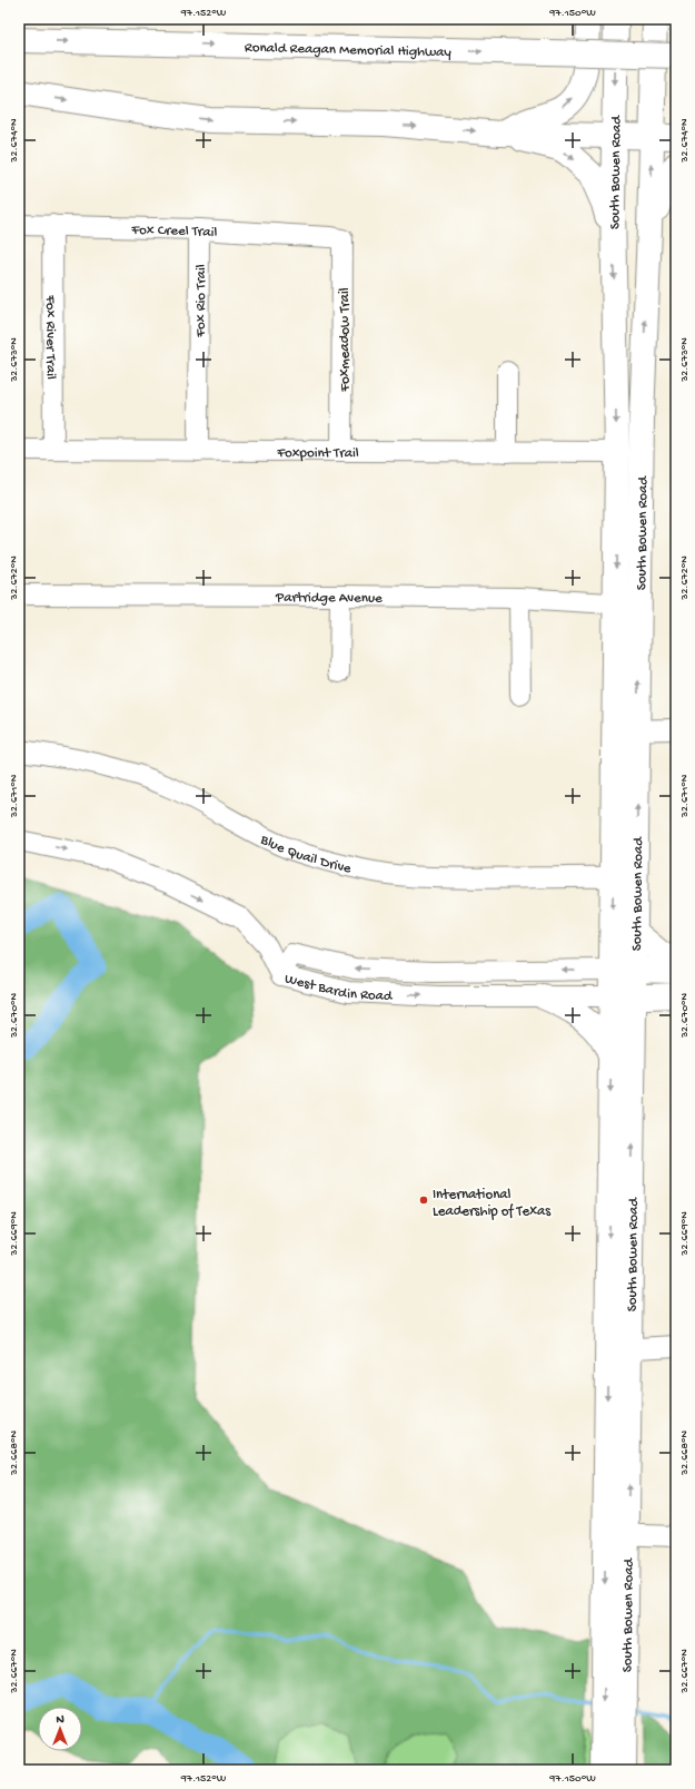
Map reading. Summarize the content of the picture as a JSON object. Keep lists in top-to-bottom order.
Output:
{
  "streets": {
    "main road": ["Ronald Reagan Memorial Highway", "South Bowen Road", "West Bardin Road"],
    "street": [
      "Fox Creel Trail",
      "Fox Rio Trail",
      "Fox River Trail",
      "Foxmeadow Trail",
      "Foxpoint Trail",
      "Partridge Avenue",
      "Blue Quail Drive"
    ]
  },
  "crossings": [
    ["South Bowen Road", "Foxpoint Trail"],
    ["South Bowen Road", "Partridge Avenue"],
    ["South Bowen Road", "Blue Quail Drive"],
    ["South Bowen Road", "West Bardin Road"],
    ["Fox Creel Trail", "Fox Rio Trail"],
    ["Fox Creel Trail", "Fox River Trail"],
    ["Fox Creel Trail", "Foxmeadow Trail"],
    ["Fox Rio Trail", "Foxpoint Trail"],
    ["Fox River Trail", "Foxpoint Trail"],
    ["Foxmeadow Trail", "Foxpoint Trail"]
  ],
  "places": ["International Leadership of Texas"],
  "north": "top",
  "coordinates": [
    "97.152°W",
    "97.150°W",
    "32.674°N",
    "32.673°N",
    "32.672°N",
    "32.671°N",
    "32.670°N",
    "32.669°N",
    "32.668°N",
    "32.667°N"
  ]
}
